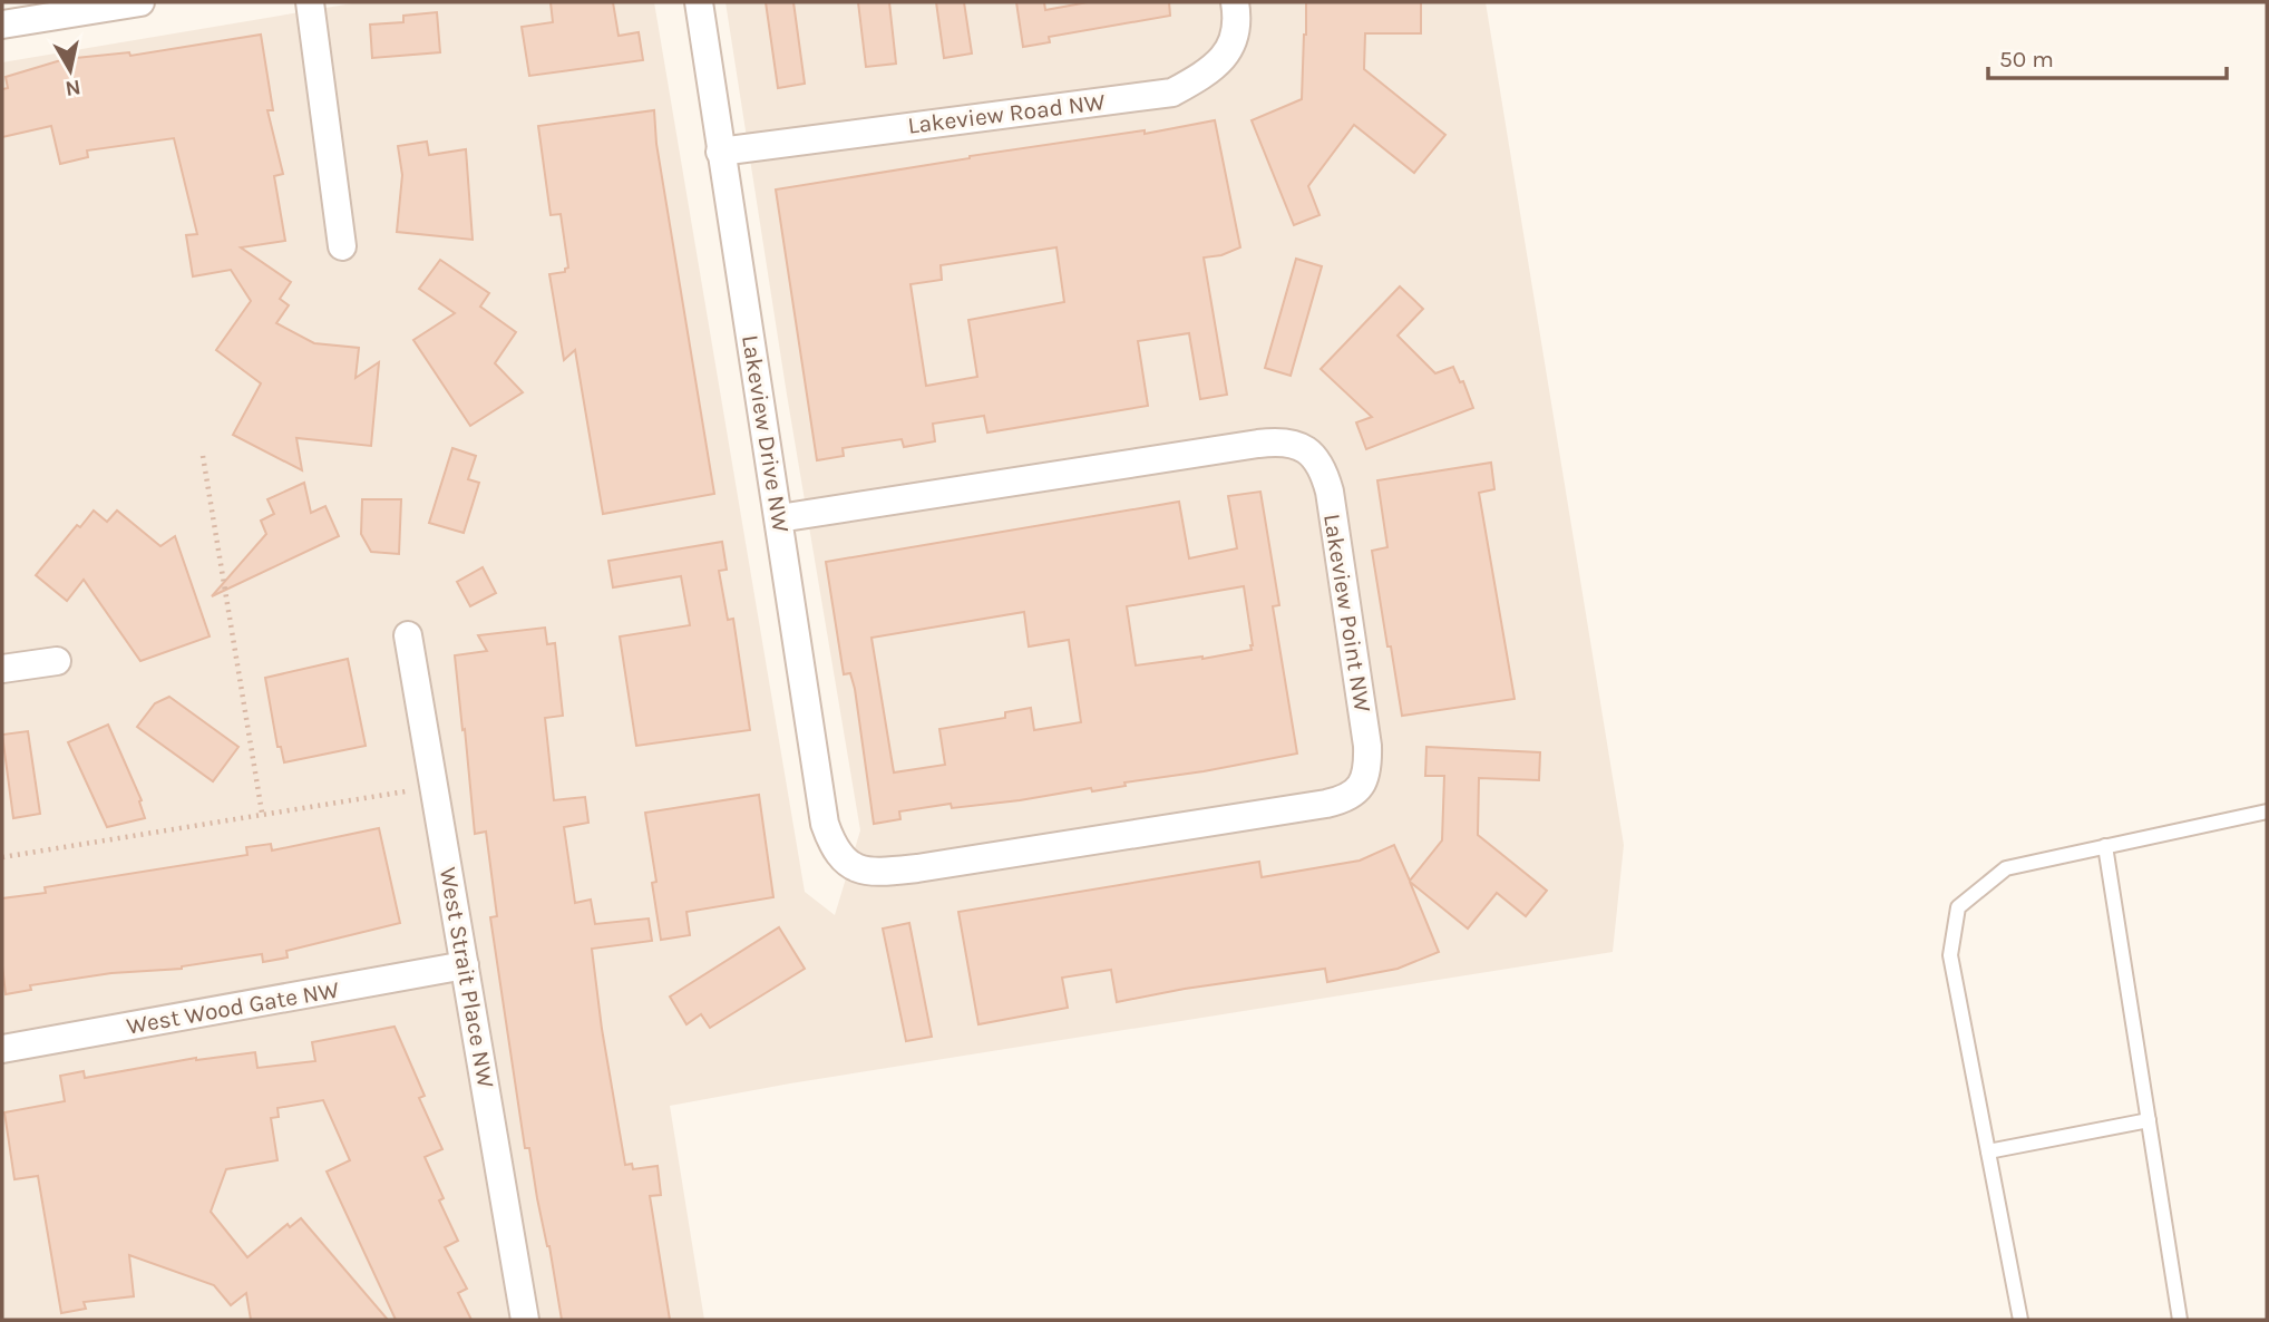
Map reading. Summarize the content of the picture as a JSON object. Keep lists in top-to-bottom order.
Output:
{
  "streets": {
    "street": [
      "Lakeview Road NW",
      "Lakeview Drive NW",
      "Lakeview Point NW",
      "West Strait Place NW",
      "West Wood Gate NW"
    ]
  },
  "crossings": [
    ["Lakeview Road NW", "Lakeview Drive NW"],
    ["Lakeview Drive NW", "Lakeview Point NW"],
    ["West Strait Place NW", "West Wood Gate NW"]
  ],
  "scale_bar": "50 m",
  "north": "bottom"
}
